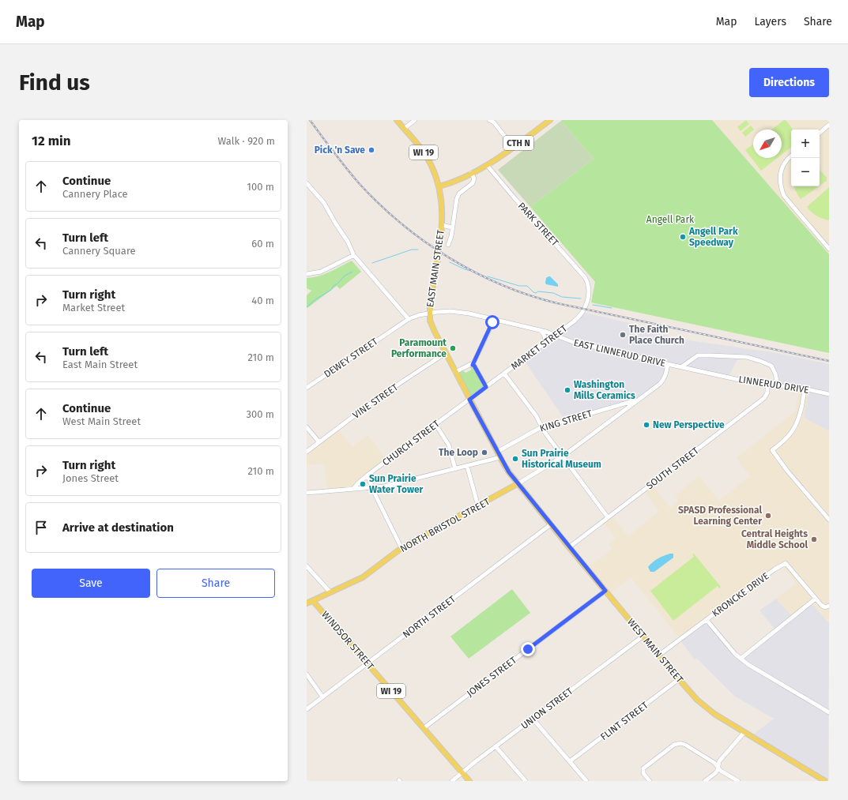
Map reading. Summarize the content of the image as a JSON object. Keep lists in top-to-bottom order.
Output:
{
  "streets": {
    "main road": [
      "CTH N",
      "WI 19",
      "EAST MAIN STREET",
      "NORTH BRISTOL STREET",
      "WINDSOR STREET",
      "WEST MAIN STREET"
    ],
    "street": [
      "PARK STREET",
      "MARKET STREET",
      "EAST LINNERUD DRIVE",
      "DEWEY STREET",
      "LINNERUD DRIVE",
      "VINE STREET",
      "KING STREET",
      "CHURCH STREET",
      "SOUTH STREET",
      "KRONCKE DRIVE",
      "NORTH STREET",
      "JONES STREET",
      "UNION STREET",
      "FLINT STREET"
    ]
  },
  "crossings": [
    ["CTH N", "PARK STREET"],
    ["CTH N", "EAST MAIN STREET"],
    ["PARK STREET", "MARKET STREET"],
    ["EAST MAIN STREET", "MARKET STREET"],
    ["EAST MAIN STREET", "EAST LINNERUD DRIVE"],
    ["EAST MAIN STREET", "DEWEY STREET"],
    ["EAST MAIN STREET", "VINE STREET"],
    ["EAST MAIN STREET", "KING STREET"],
    ["EAST MAIN STREET", "CHURCH STREET"],
    ["EAST MAIN STREET", "NORTH BRISTOL STREET"],
    ["EAST MAIN STREET", "WEST MAIN STREET"],
    ["MARKET STREET", "EAST LINNERUD DRIVE"],
    ["MARKET STREET", "CHURCH STREET"],
    ["EAST LINNERUD DRIVE", "DEWEY STREET"],
    ["EAST LINNERUD DRIVE", "LINNERUD DRIVE"],
    ["LINNERUD DRIVE", "SOUTH STREET"],
    ["SOUTH STREET", "WEST MAIN STREET"],
    ["NORTH BRISTOL STREET", "WINDSOR STREET"],
    ["NORTH BRISTOL STREET", "WEST MAIN STREET"],
    ["KRONCKE DRIVE", "WEST MAIN STREET"],
    ["NORTH STREET", "WINDSOR STREET"],
    ["NORTH STREET", "WEST MAIN STREET"],
    ["WINDSOR STREET", "JONES STREET"],
    ["WINDSOR STREET", "UNION STREET"],
    ["WEST MAIN STREET", "JONES STREET"],
    ["WEST MAIN STREET", "UNION STREET"],
    ["WEST MAIN STREET", "FLINT STREET"]
  ],
  "parks": ["Angell Park"],
  "places": [
    "Pick 'n Save",
    "Angell Park Speedway",
    "The Faith Place Church",
    "Paramount Performance",
    "Washington Mills Ceramics",
    "New Perspective",
    "The Loop",
    "Sun Prairie Historical Museum",
    "Sun Prairie Water Tower",
    "SPASD Professional Learning Center",
    "Central Heights Middle School"
  ],
  "north": "bottom left",
  "page": {
    "header": "Map",
    "nav": ["Map", "Layers", "Share"],
    "buttons": [
      "Directions",
      ["Save", "Share"]
    ],
    "title": "Find us",
    "heading": ["12 min", "Walk · 920 m"],
    "map_buttons": ["+", "−"],
    "list": [
      ["Continue", "Cannery Place", "100 m"],
      ["Turn left", "Cannery Square", "60 m"],
      ["Turn right", "Market Street", "40 m"],
      ["Turn left", "East Main Street", "210 m"],
      ["Continue", "West Main Street", "300 m"],
      ["Turn right", "Jones Street", "210 m"],
      "Arrive at destination"
    ]
  }
}
